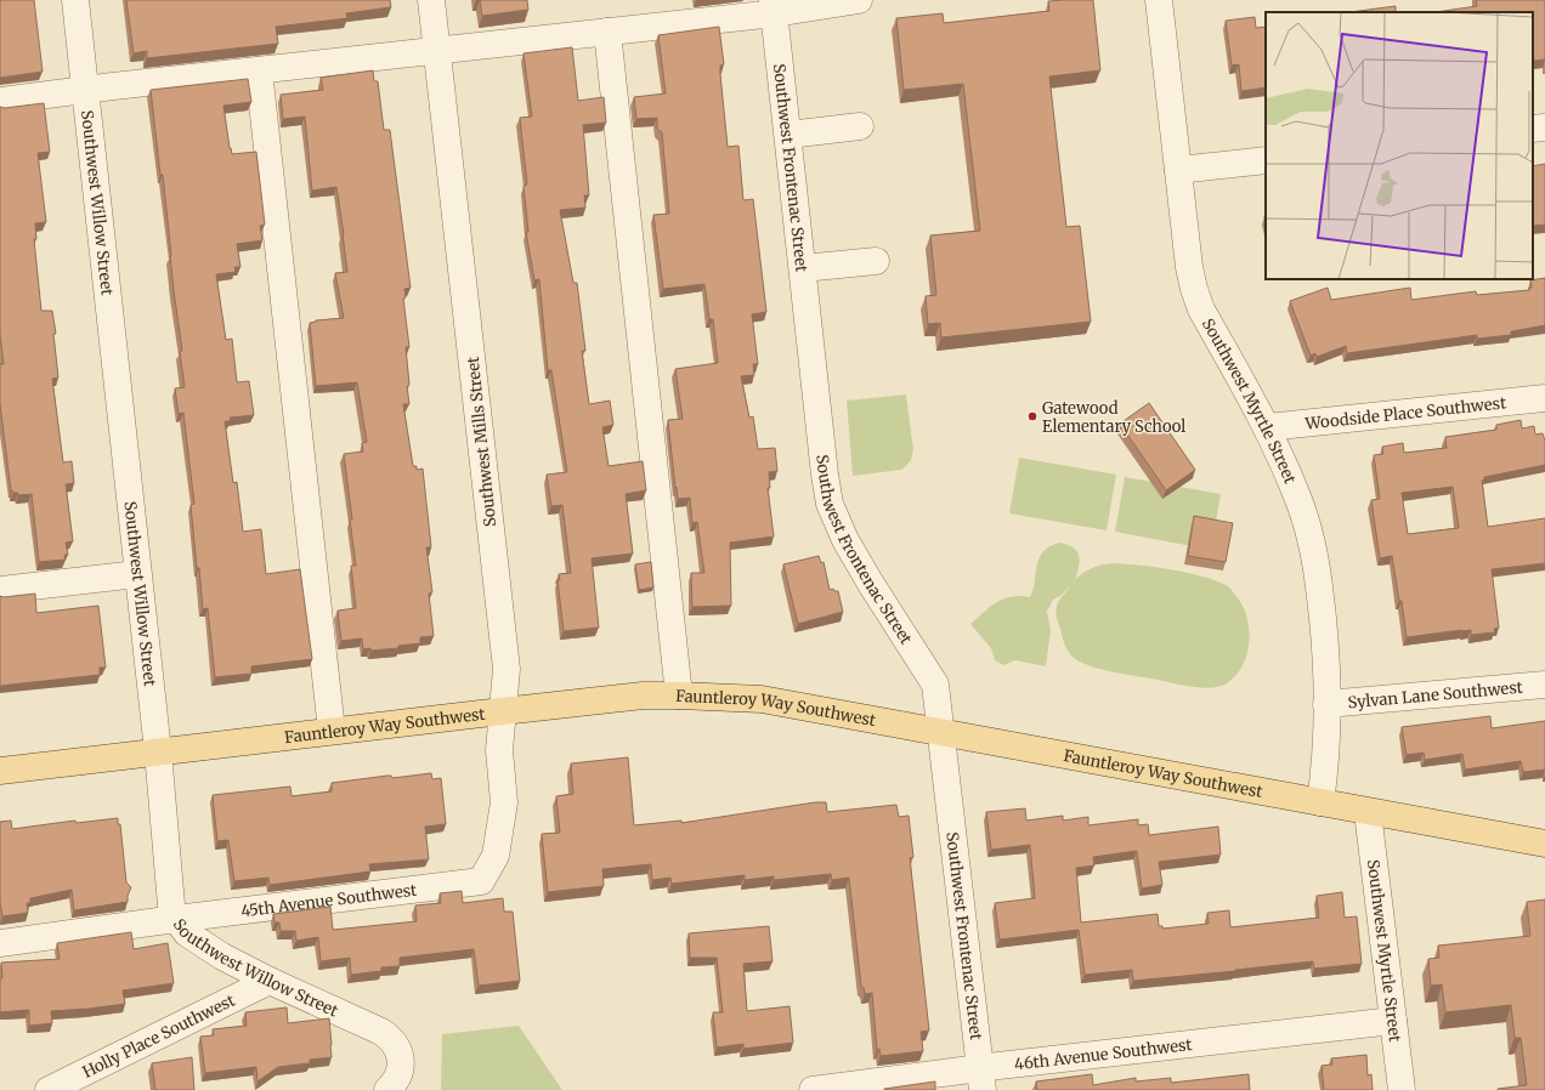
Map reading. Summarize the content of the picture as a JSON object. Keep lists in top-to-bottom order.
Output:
{
  "streets": {
    "main road": ["Fauntleroy Way Southwest"],
    "street": [
      "Southwest Frontenac Street",
      "Southwest Willow Street",
      "Southwest Myrtle Street",
      "Woodside Place Southwest",
      "Southwest Mills Street",
      "Sylvan Lane Southwest",
      "45th Avenue Southwest",
      "Holly Place Southwest",
      "46th Avenue Southwest"
    ]
  },
  "crossings": [
    ["Southwest Frontenac Street", "Fauntleroy Way Southwest"],
    ["Southwest Frontenac Street", "46th Avenue Southwest"],
    ["Southwest Willow Street", "Fauntleroy Way Southwest"],
    ["Southwest Willow Street", "45th Avenue Southwest"],
    ["Southwest Willow Street", "Holly Place Southwest"],
    ["Southwest Myrtle Street", "Woodside Place Southwest"],
    ["Southwest Myrtle Street", "Sylvan Lane Southwest"],
    ["Southwest Myrtle Street", "Fauntleroy Way Southwest"],
    ["Southwest Myrtle Street", "46th Avenue Southwest"],
    ["Southwest Mills Street", "Fauntleroy Way Southwest"],
    ["Southwest Mills Street", "45th Avenue Southwest"]
  ],
  "places": ["Gatewood Elementary School"]
}
